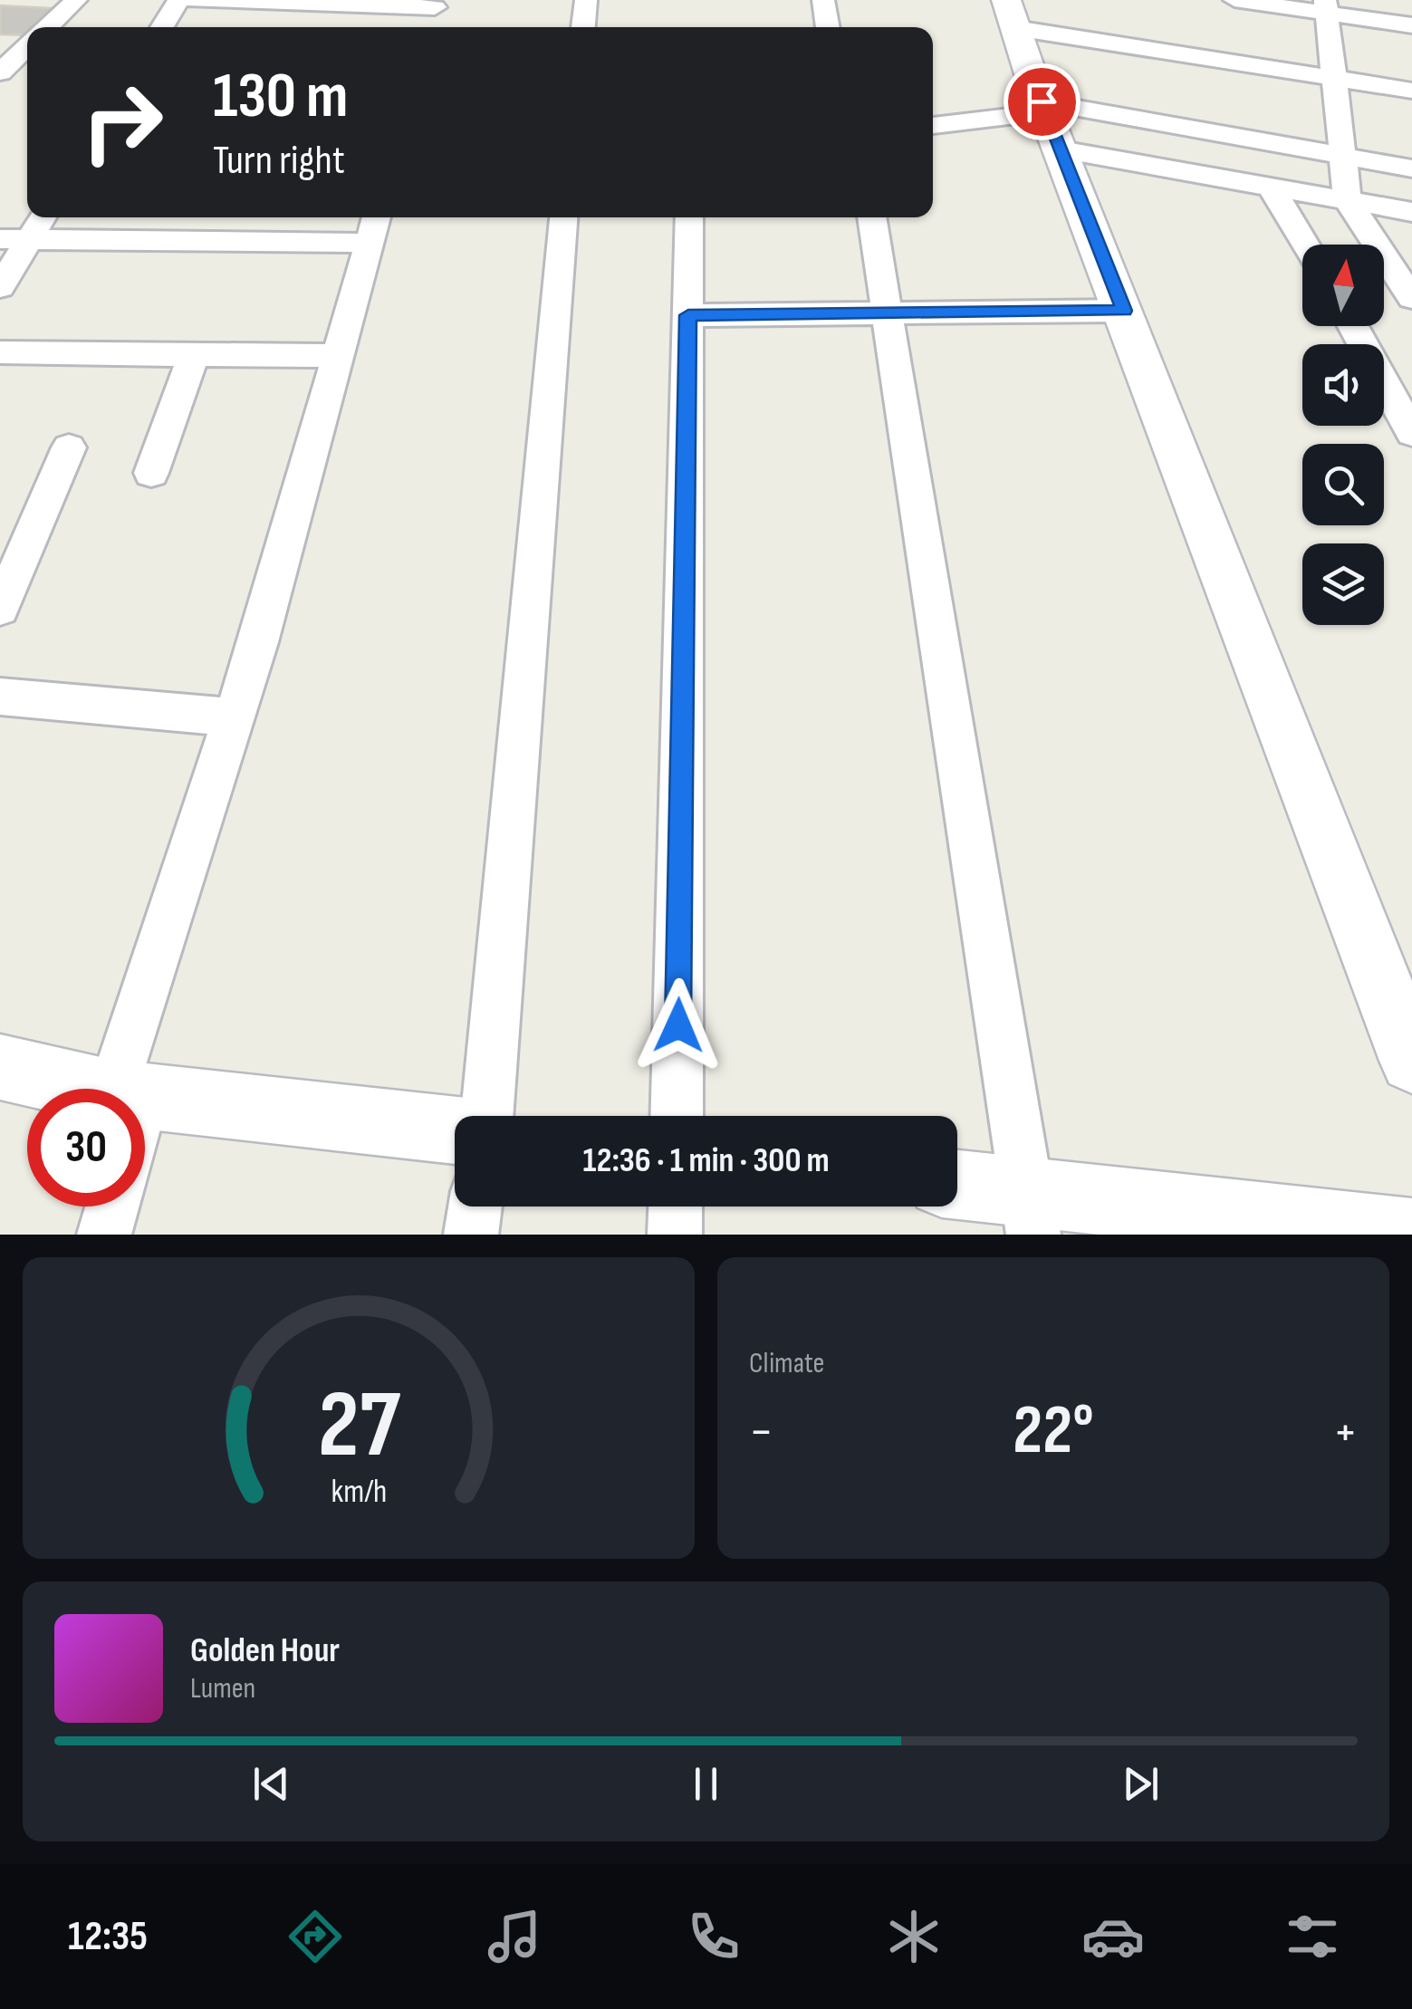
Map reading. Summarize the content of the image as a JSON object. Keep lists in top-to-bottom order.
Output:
{
  "north": "top",
  "page": {
    "turn": ["130 m", "Turn right"],
    "limit": "30",
    "trip": "12:36 · 1 min · 300 m",
    "tile": "Climate",
    "heat": ["−", "22°", "+"],
    "song": ["Golden Hour", "Lumen"],
    "tabs": "12:35",
    "gauge": ["27", "km/h"]
  }
}
